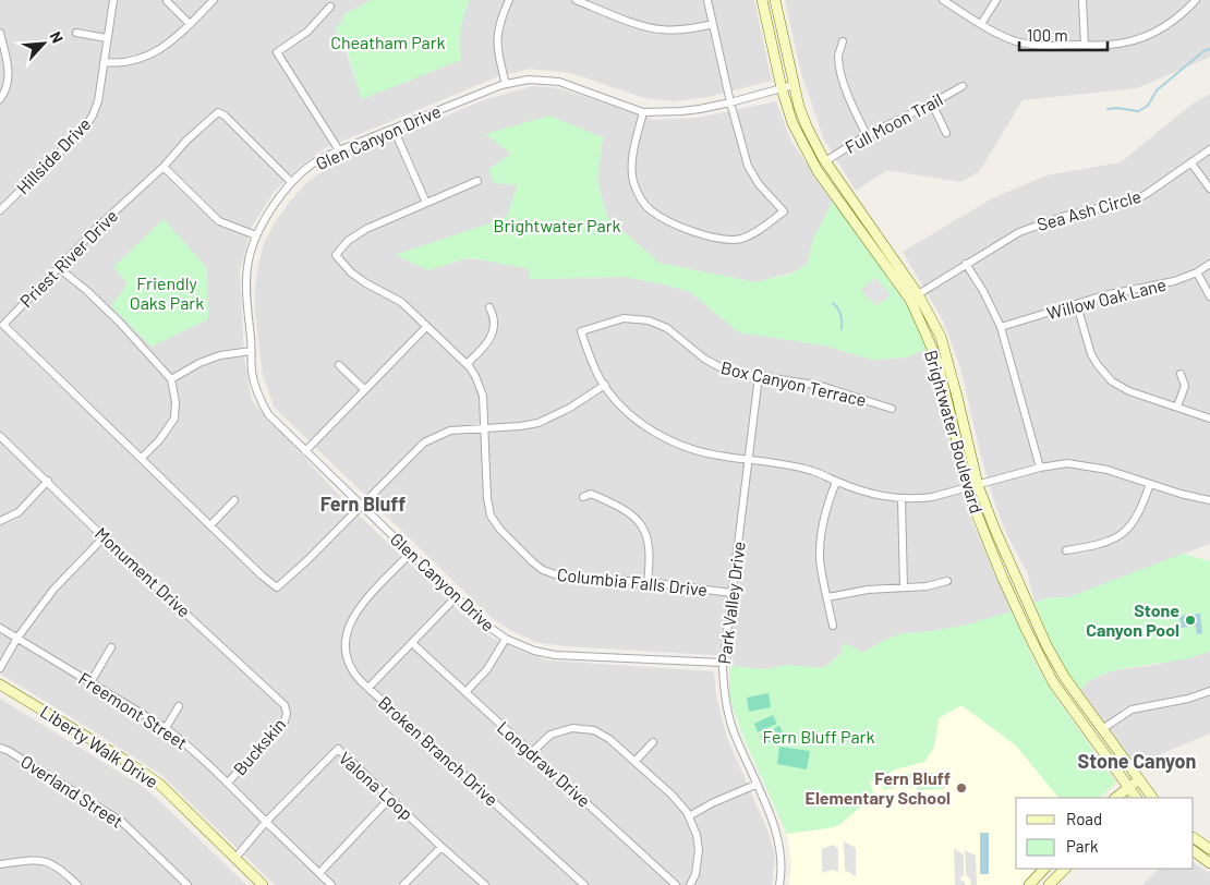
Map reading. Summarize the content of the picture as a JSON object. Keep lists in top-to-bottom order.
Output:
{
  "streets": {
    "street": [
      "Full Moon Trail",
      "Glen Canyon Drive",
      "Hillside Drive",
      "Sea Ash Circle",
      "Priest River Drive",
      "Willow Oak Lane",
      "Box Canyon Terrace",
      "Brightwater Boulevard",
      "Monument Drive",
      "Columbia Falls Drive",
      "Park Valley Drive",
      "Freemont Street",
      "Liberty Walk Drive",
      "Buckskin",
      "Broken Branch Drive",
      "Longdraw Drive",
      "Valona Loop",
      "Overland Street"
    ]
  },
  "crossings": [
    ["Full Moon Trail", "Brightwater Boulevard"],
    ["Glen Canyon Drive", "Priest River Drive"],
    ["Glen Canyon Drive", "Brightwater Boulevard"],
    ["Glen Canyon Drive", "Park Valley Drive"],
    ["Glen Canyon Drive", "Broken Branch Drive"],
    ["Sea Ash Circle", "Brightwater Boulevard"],
    ["Box Canyon Terrace", "Park Valley Drive"],
    ["Monument Drive", "Buckskin"],
    ["Columbia Falls Drive", "Park Valley Drive"],
    ["Freemont Street", "Buckskin"],
    ["Freemont Street", "Valona Loop"]
  ],
  "districts": ["Fern Bluff", "Stone Canyon"],
  "parks": [
    "Cheatham Park",
    "Brightwater Park",
    "Friendly Oaks Park",
    "Fern Bluff Park"
  ],
  "places": ["Stone Canyon Pool", "Fern Bluff Elementary School"],
  "legend": ["Road", "Park"],
  "scale_bar": "100 m",
  "north": "top right"
}
